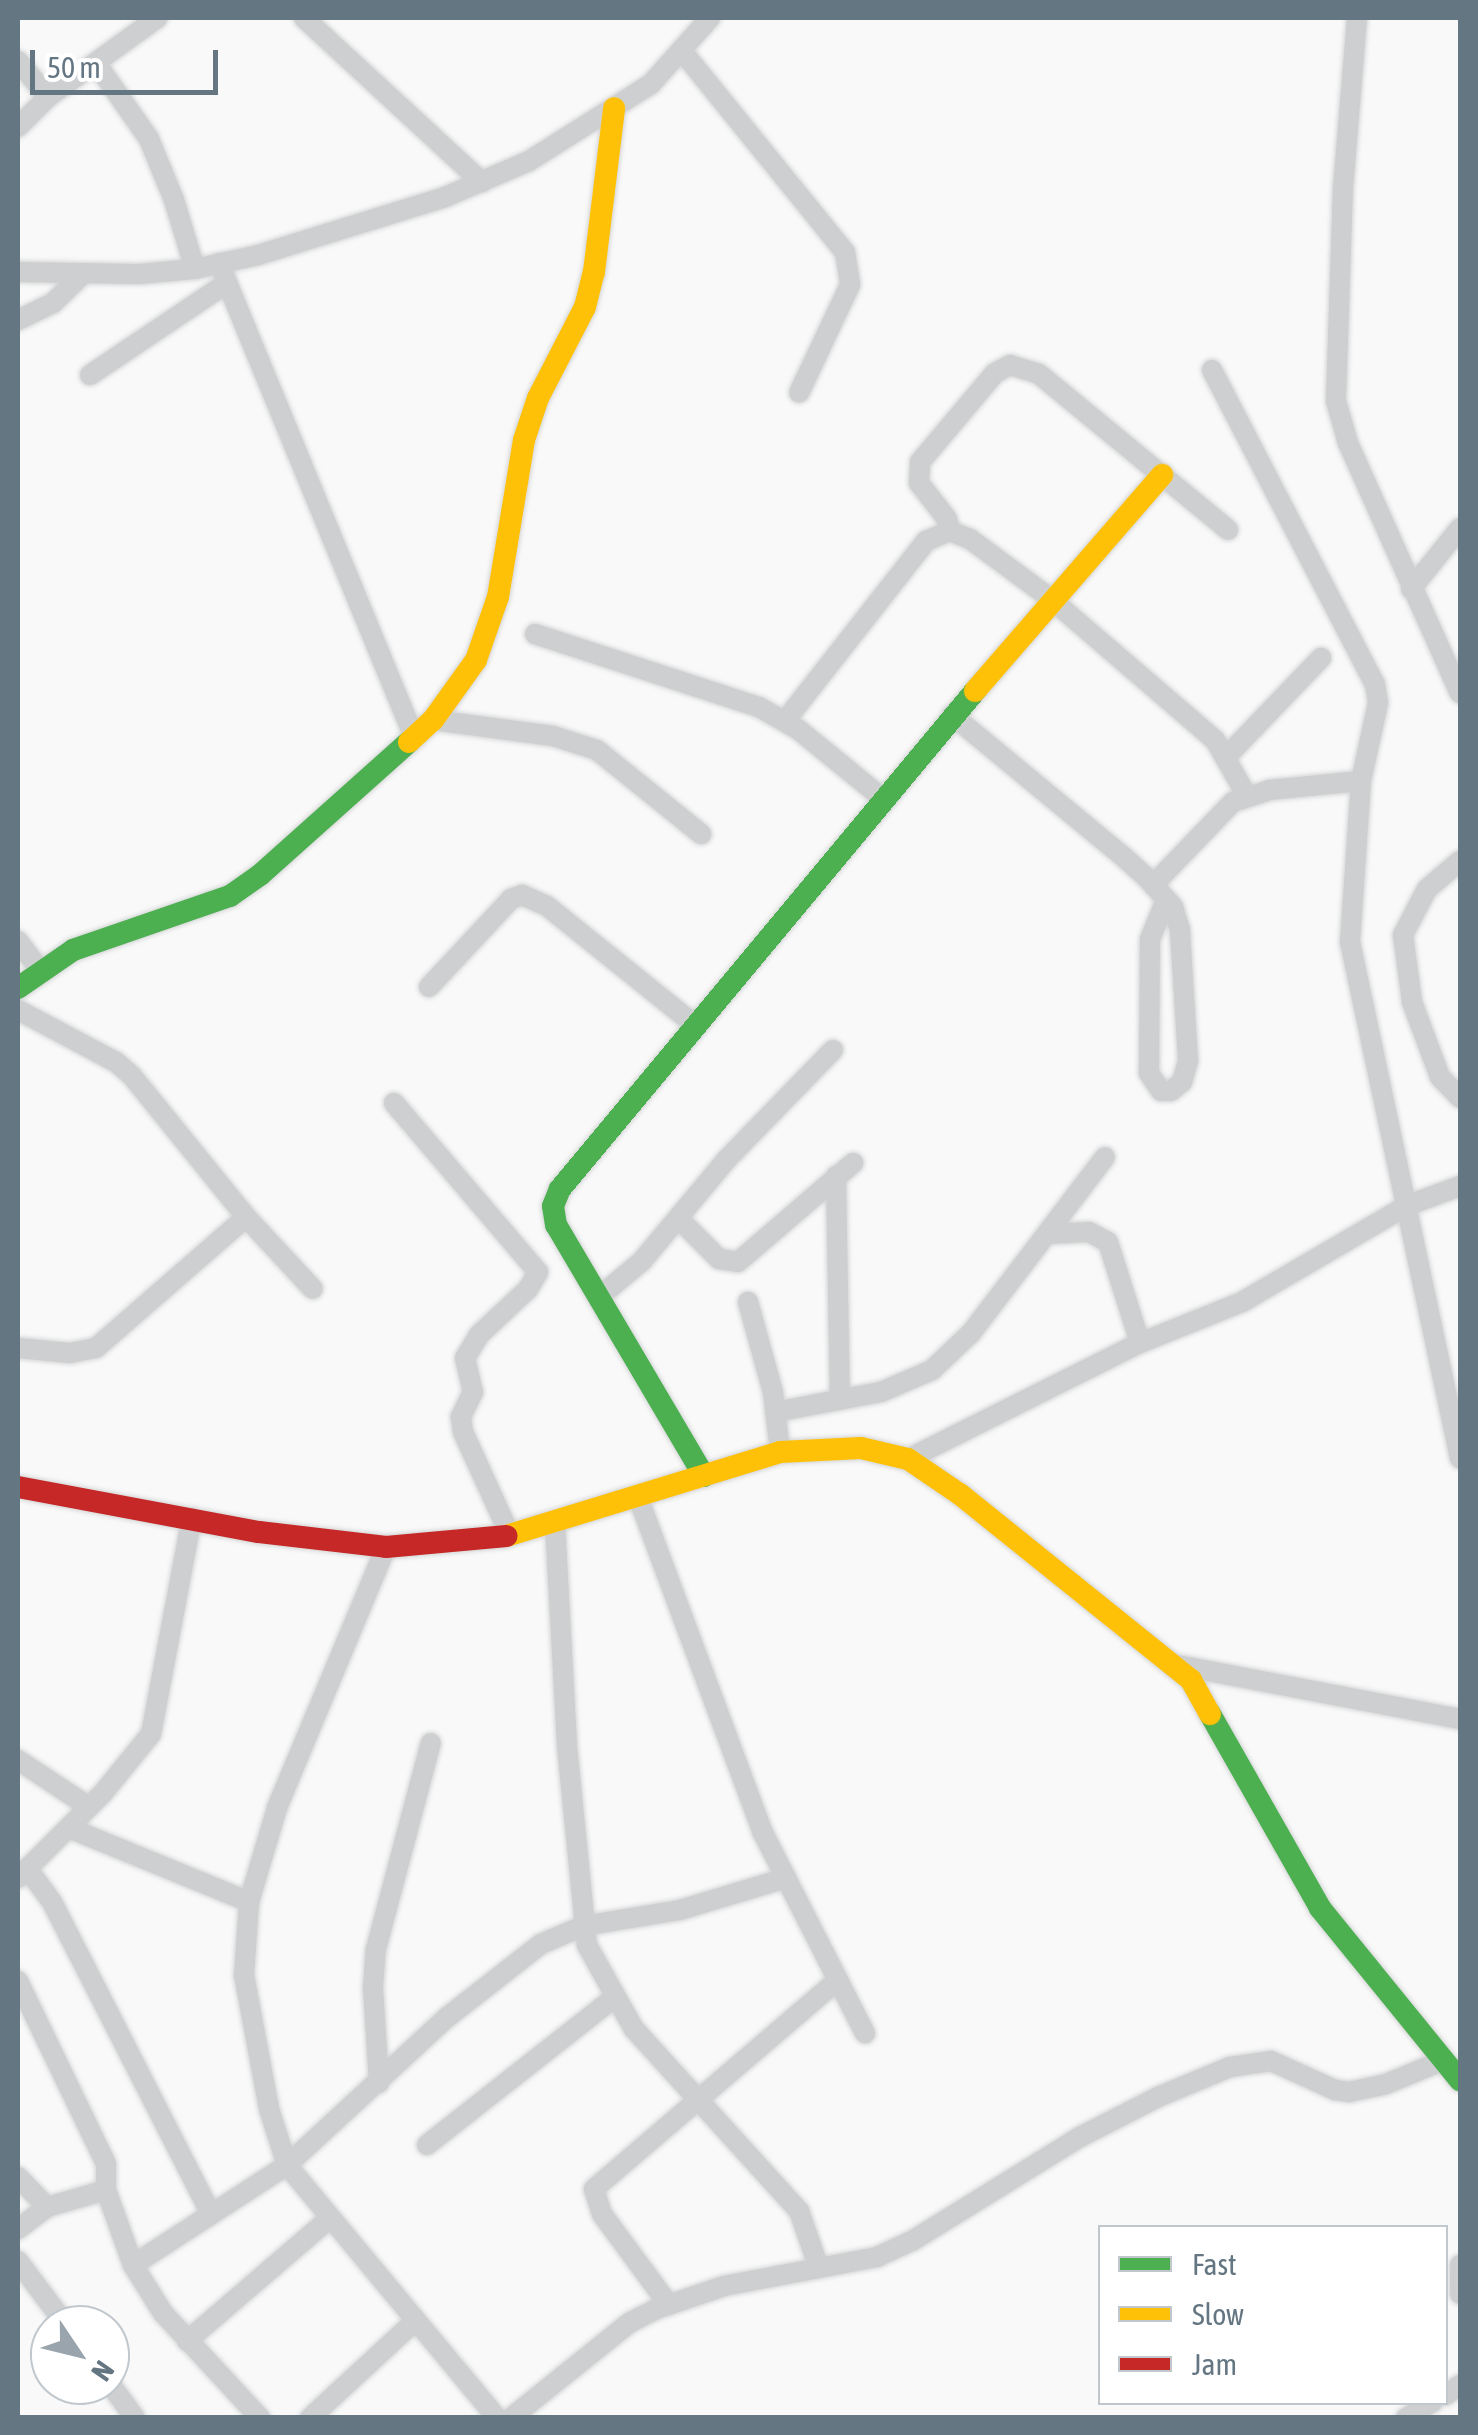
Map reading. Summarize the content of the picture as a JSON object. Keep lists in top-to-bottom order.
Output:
{
  "legend": ["Fast", "Slow", "Jam"],
  "scale_bar": "50 m",
  "north": "bottom right"
}
